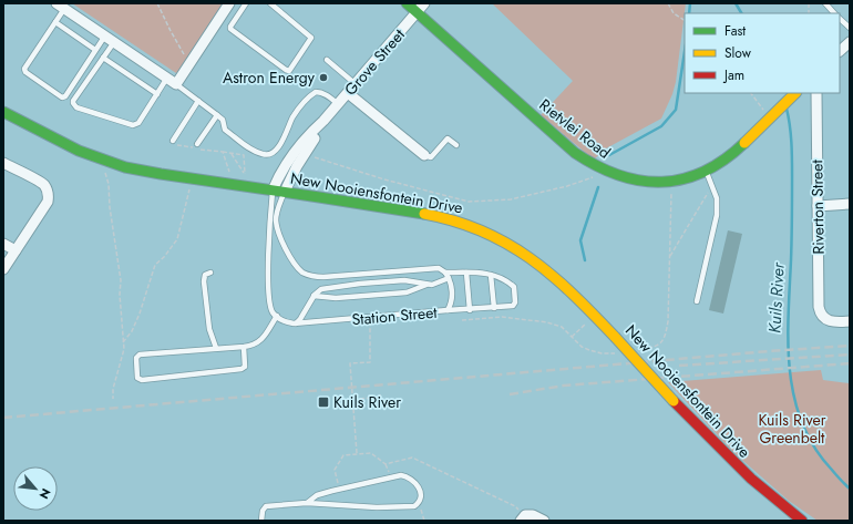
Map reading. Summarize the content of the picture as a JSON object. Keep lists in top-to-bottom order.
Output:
{
  "streets": {
    "street": [
      "Grove Street",
      "Rietvlei Road",
      "New Nooiensfontein Drive",
      "Riverton Street"
    ],
    "lane": ["Station Street"]
  },
  "crossings": [
    ["Grove Street", "Rietvlei Road"],
    ["Grove Street", "New Nooiensfontein Drive"]
  ],
  "water": ["Kuils River"],
  "parks": ["Kuils River Greenbelt"],
  "places": {
    "other": ["Astron Energy"],
    "transit": ["Kuils River"]
  },
  "legend": ["Fast", "Slow", "Jam"],
  "north": "bottom right"
}
